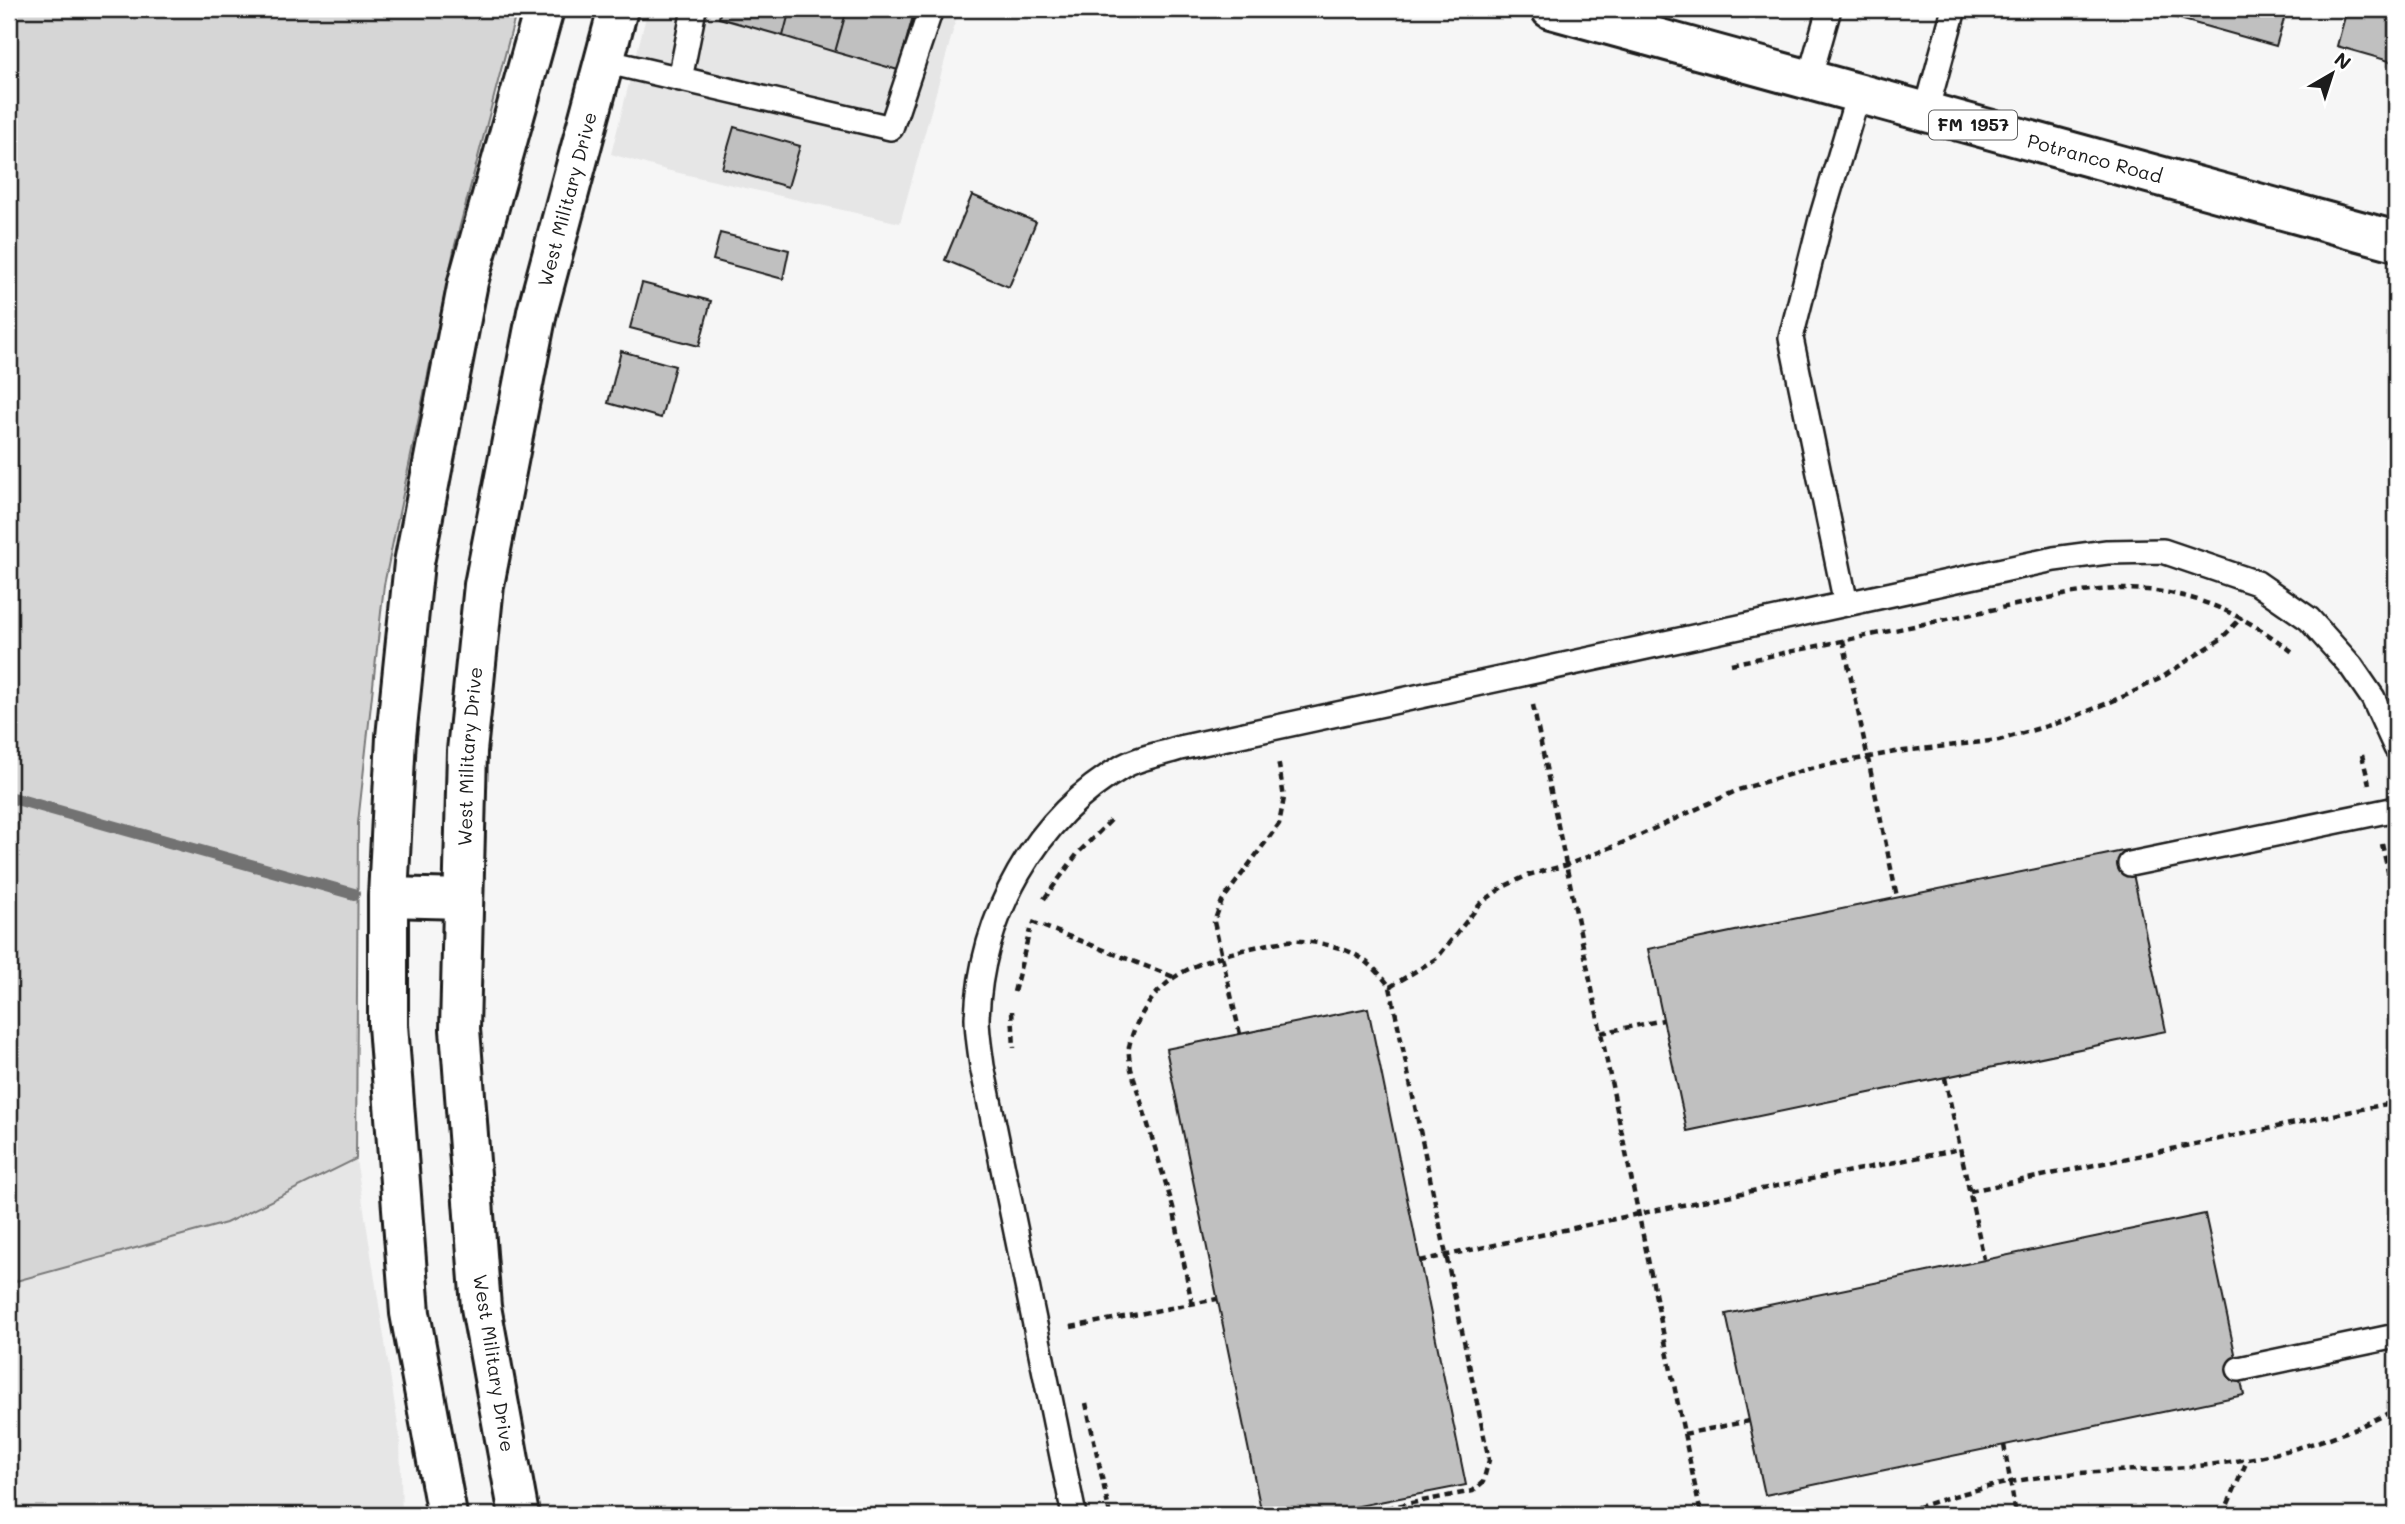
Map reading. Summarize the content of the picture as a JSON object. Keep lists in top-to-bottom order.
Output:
{
  "streets": {
    "main road": ["FM 1957", "Potranco Road", "West Military Drive"]
  },
  "north": "top right"
}
